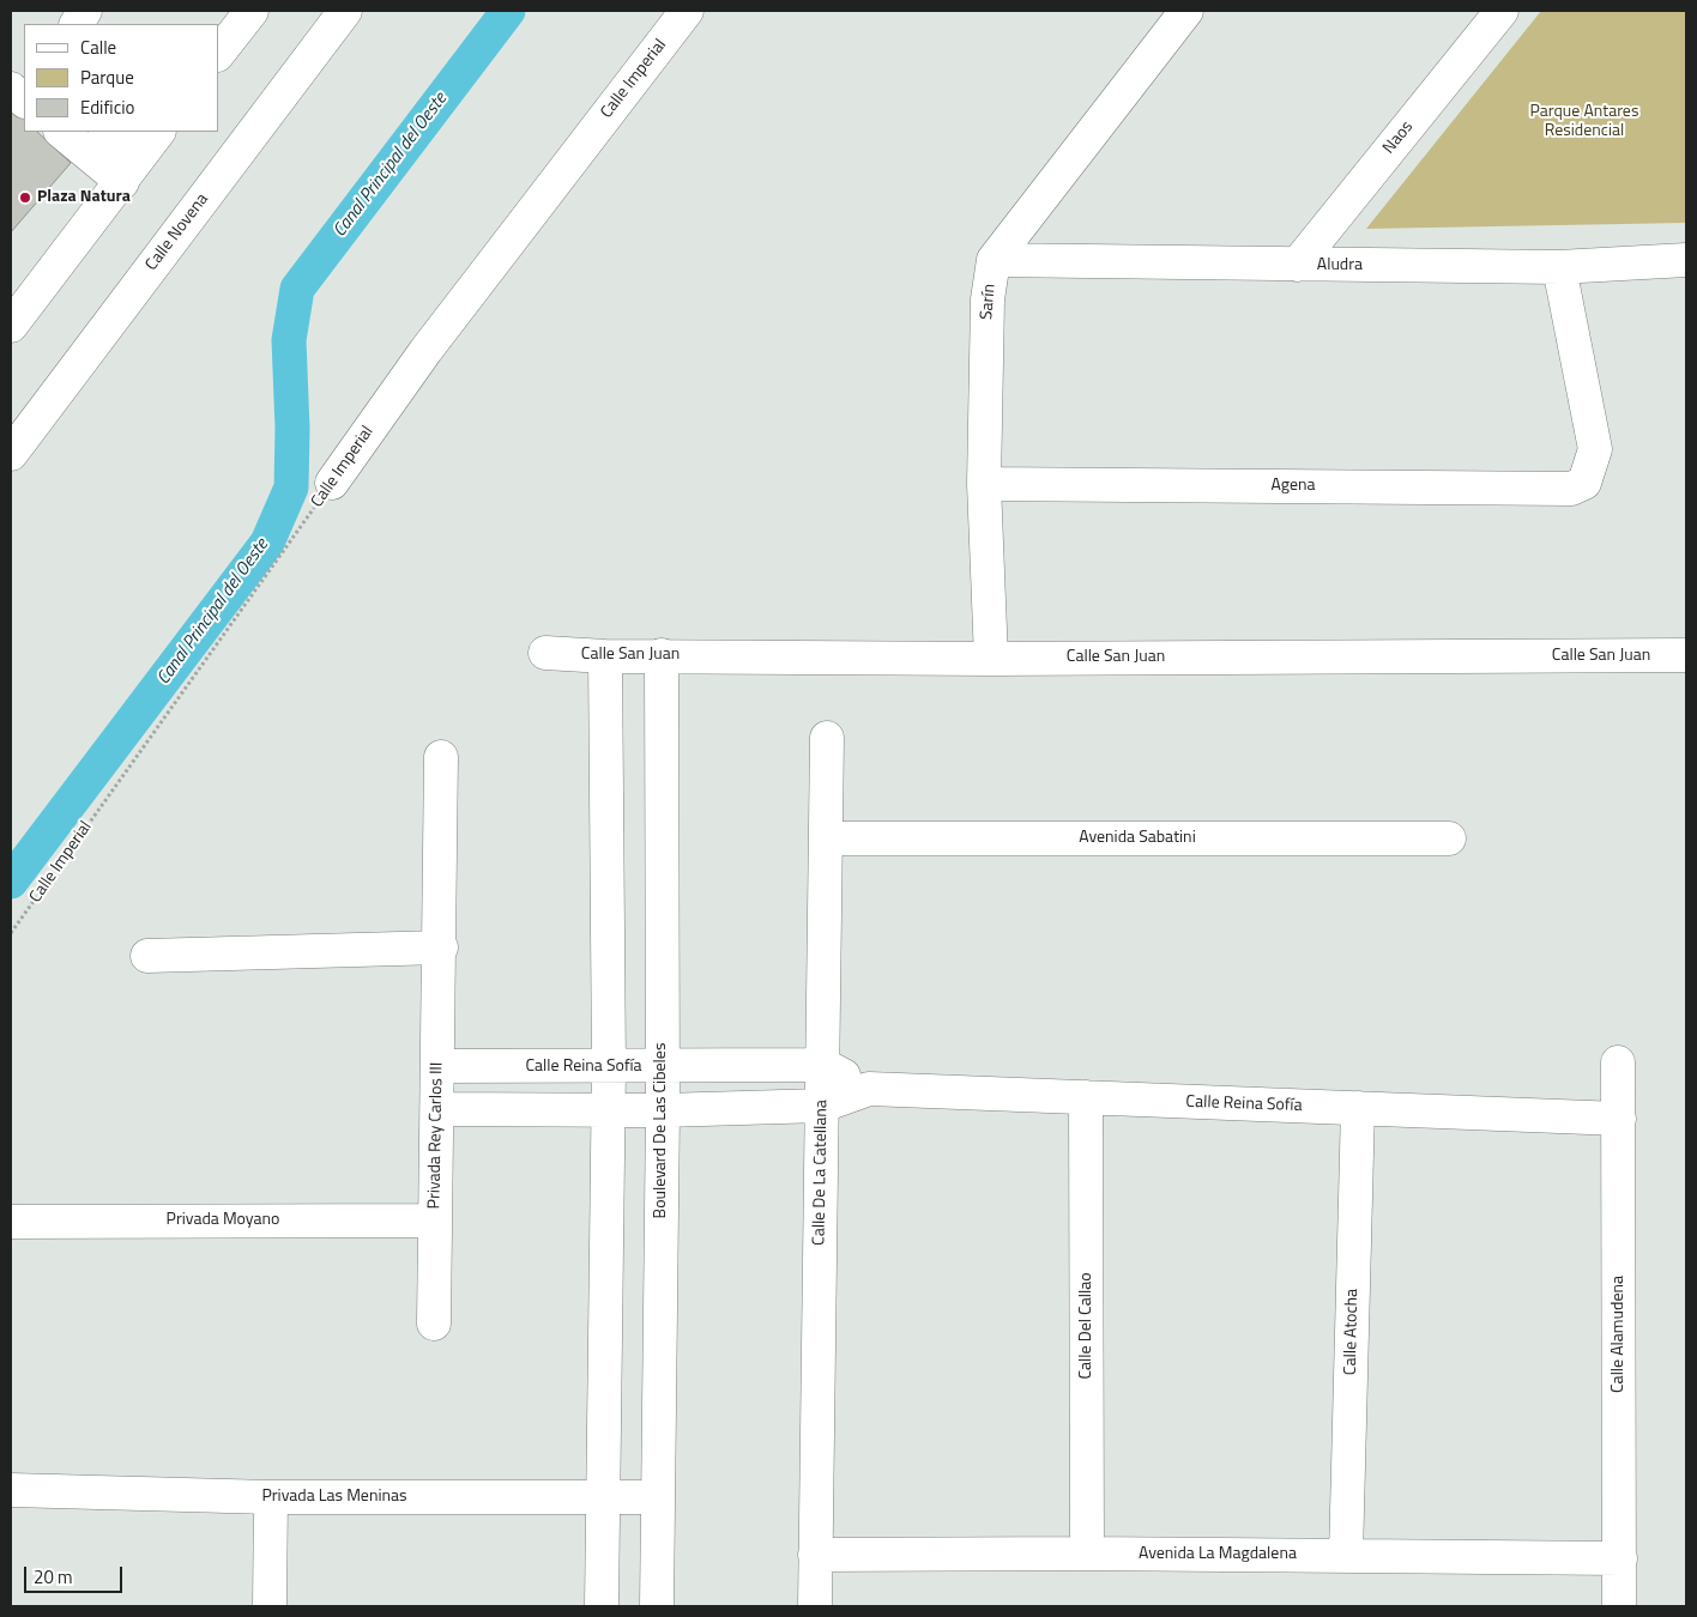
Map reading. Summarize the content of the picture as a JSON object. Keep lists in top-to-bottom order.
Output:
{
  "streets": {
    "street": [
      "Calle Imperial",
      "Naos",
      "Calle Novena",
      "Aludra",
      "Sarín",
      "Agena",
      "Calle San Juan",
      "Avenida Sabatini",
      "Calle Reina Sofía",
      "Boulevard De Las Cibeles",
      "Privada Rey Carlos III",
      "Calle De La Catellana",
      "Privada Moyano",
      "Calle Del Callao",
      "Calle Atocha",
      "Calle Alamudena",
      "Privada Las Meninas",
      "Avenida La Magdalena"
    ]
  },
  "crossings": [
    ["Naos", "Aludra"],
    ["Aludra", "Sarín"],
    ["Aludra", "Agena"],
    ["Sarín", "Agena"],
    ["Sarín", "Calle San Juan"],
    ["Calle San Juan", "Boulevard De Las Cibeles"],
    ["Avenida Sabatini", "Calle De La Catellana"],
    ["Calle Reina Sofía", "Boulevard De Las Cibeles"],
    ["Calle Reina Sofía", "Privada Rey Carlos III"],
    ["Calle Reina Sofía", "Calle De La Catellana"],
    ["Calle Reina Sofía", "Calle Del Callao"],
    ["Calle Reina Sofía", "Calle Atocha"],
    ["Calle Reina Sofía", "Calle Alamudena"],
    ["Boulevard De Las Cibeles", "Privada Las Meninas"],
    ["Privada Rey Carlos III", "Privada Moyano"],
    ["Calle De La Catellana", "Avenida La Magdalena"],
    ["Calle Del Callao", "Avenida La Magdalena"],
    ["Calle Atocha", "Avenida La Magdalena"],
    ["Calle Alamudena", "Avenida La Magdalena"]
  ],
  "water": ["Canal Principal del Oeste"],
  "parks": ["Parque Antares Residencial"],
  "places": ["Plaza Natura"],
  "legend": ["Calle", "Parque", "Edificio"],
  "scale_bar": "20 m"
}
